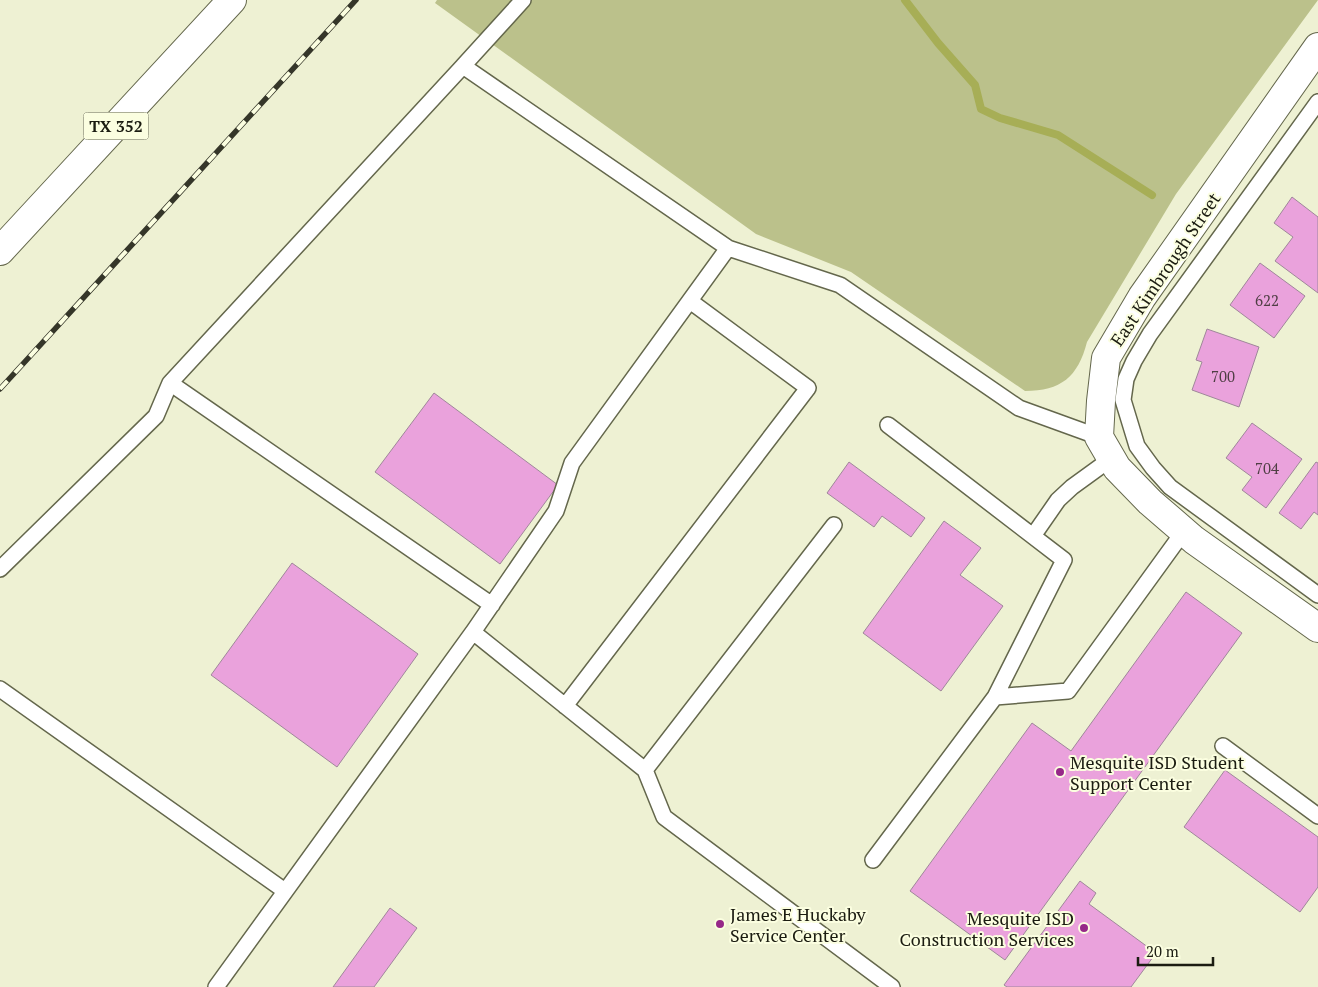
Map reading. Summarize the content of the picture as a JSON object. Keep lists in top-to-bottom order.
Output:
{
  "streets": {
    "street": ["TX 352", "East Kimbrough Street"]
  },
  "places": ["Mesquite ISD Student Support Center", "James E Huckaby Service Center", "Mesquite ISD Construction Services"],
  "house_numbers": ["622", "700", "704"],
  "scale_bar": "20 m"
}
